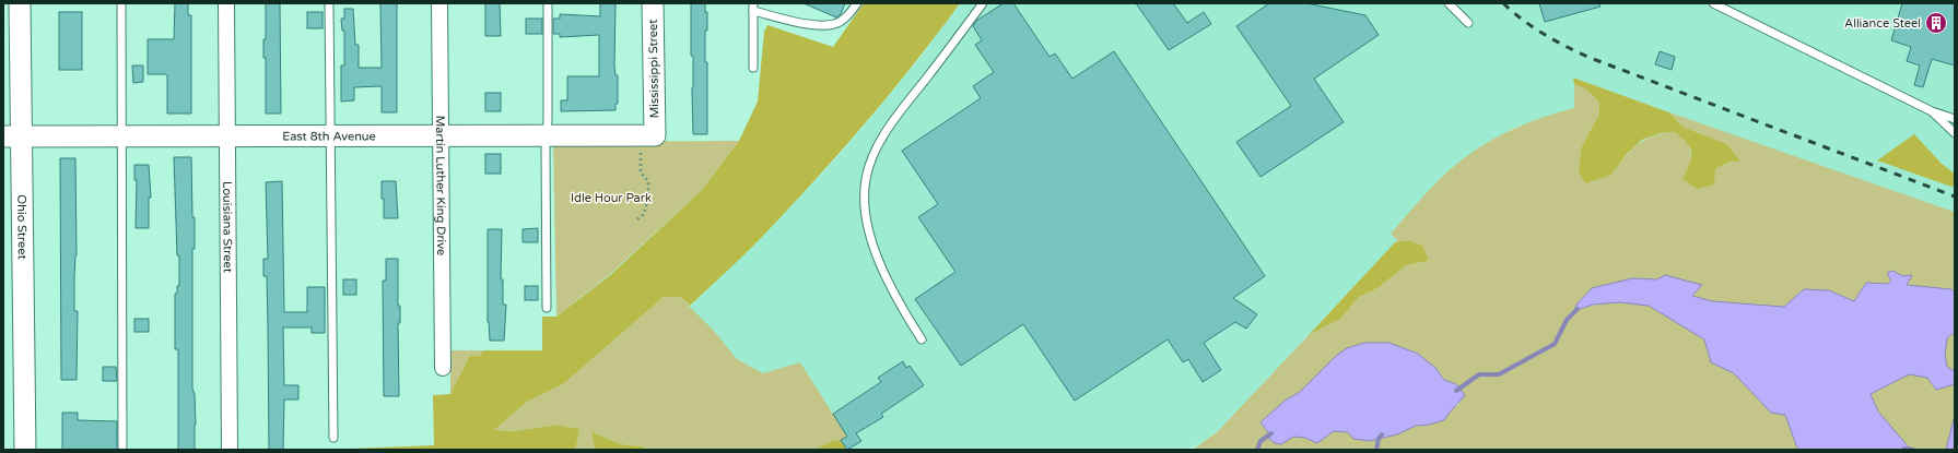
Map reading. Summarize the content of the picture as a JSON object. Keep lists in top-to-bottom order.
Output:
{
  "streets": {
    "street": [
      "Mississippi Street",
      "East 8th Avenue",
      "Martin Luther King Drive",
      "Ohio Street",
      "Louisiana Street"
    ]
  },
  "crossings": [
    ["Mississippi Street", "East 8th Avenue"],
    ["East 8th Avenue", "Martin Luther King Drive"],
    ["East 8th Avenue", "Ohio Street"],
    ["East 8th Avenue", "Louisiana Street"]
  ],
  "parks": ["Idle Hour Park"],
  "places": {
    "building": ["Alliance Steel"]
  }
}
